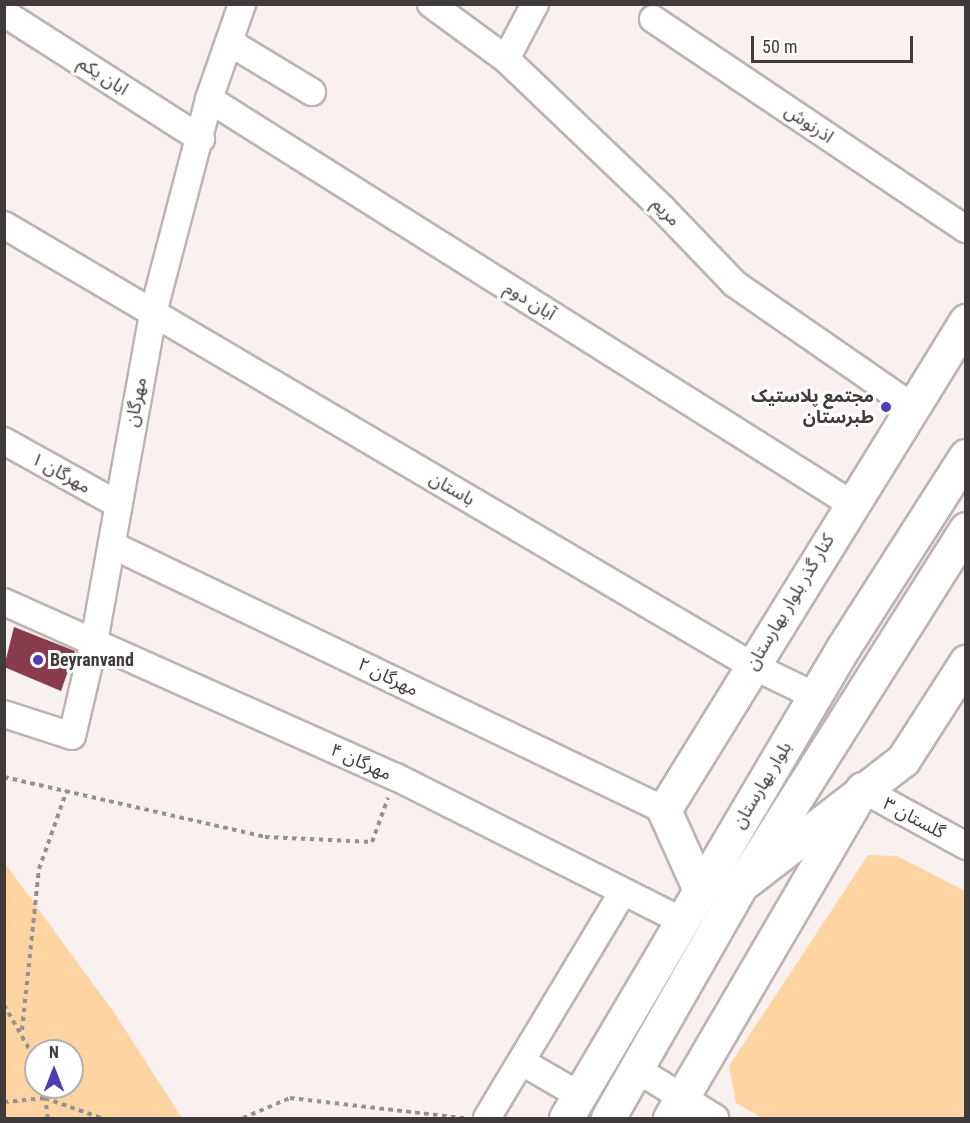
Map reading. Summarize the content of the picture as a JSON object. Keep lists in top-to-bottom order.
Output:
{
  "streets": {
    "main road": ["کنار گذر بلوار بهارستان", "بلوار بهارستان"],
    "street": [
      "ابان یکم",
      "اذرنوش",
      "مریم",
      "آبان دوم",
      "مهرگان",
      "مهرگان ۱",
      "باستان",
      "مهرگان ۲",
      "مهرگان ۴",
      "گلستان ۳"
    ]
  },
  "crossings": [
    ["ابان یکم", "مهرگان"],
    ["مریم", "کنار گذر بلوار بهارستان"],
    ["آبان دوم", "مهرگان"],
    ["آبان دوم", "کنار گذر بلوار بهارستان"],
    ["مهرگان", "مهرگان ۱"],
    ["مهرگان", "باستان"],
    ["مهرگان", "مهرگان ۲"],
    ["مهرگان", "مهرگان ۴"],
    ["باستان", "کنار گذر بلوار بهارستان"],
    ["باستان", "بلوار بهارستان"],
    ["کنار گذر بلوار بهارستان", "مهرگان ۲"],
    ["مهرگان ۴", "بلوار بهارستان"]
  ],
  "places": ["مجتمع پلاستیک طبرستان", "Beyranvand"],
  "scale_bar": "50 m",
  "north": "top"
}
